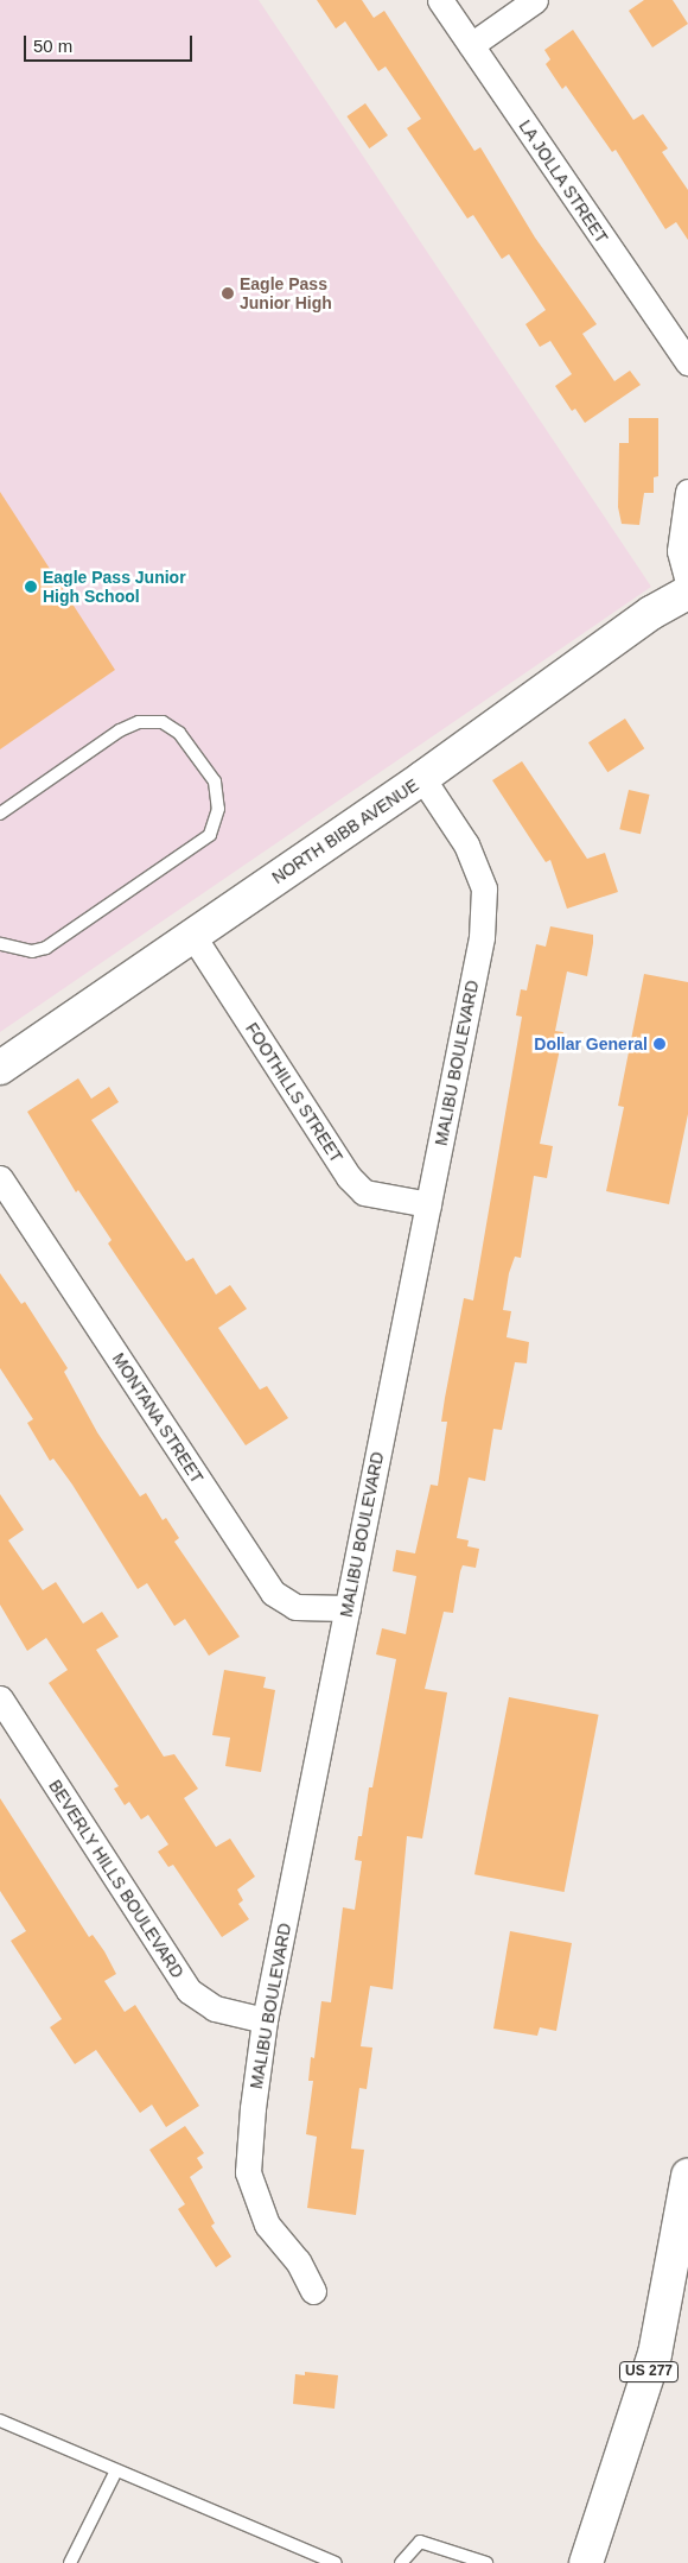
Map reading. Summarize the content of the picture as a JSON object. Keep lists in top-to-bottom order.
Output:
{
  "streets": {
    "main road": ["NORTH BIBB AVENUE", "US 277"],
    "street": [
      "LA JOLLA STREET",
      "MALIBU BOULEVARD",
      "FOOTHILLS STREET",
      "MONTANA STREET",
      "BEVERLY HILLS BOULEVARD"
    ]
  },
  "crossings": [
    ["NORTH BIBB AVENUE", "MALIBU BOULEVARD"],
    ["NORTH BIBB AVENUE", "FOOTHILLS STREET"],
    ["MALIBU BOULEVARD", "FOOTHILLS STREET"],
    ["MALIBU BOULEVARD", "MONTANA STREET"],
    ["MALIBU BOULEVARD", "BEVERLY HILLS BOULEVARD"]
  ],
  "places": ["Eagle Pass Junior High", "Eagle Pass Junior High School", "Dollar General"],
  "scale_bar": "50 m"
}
